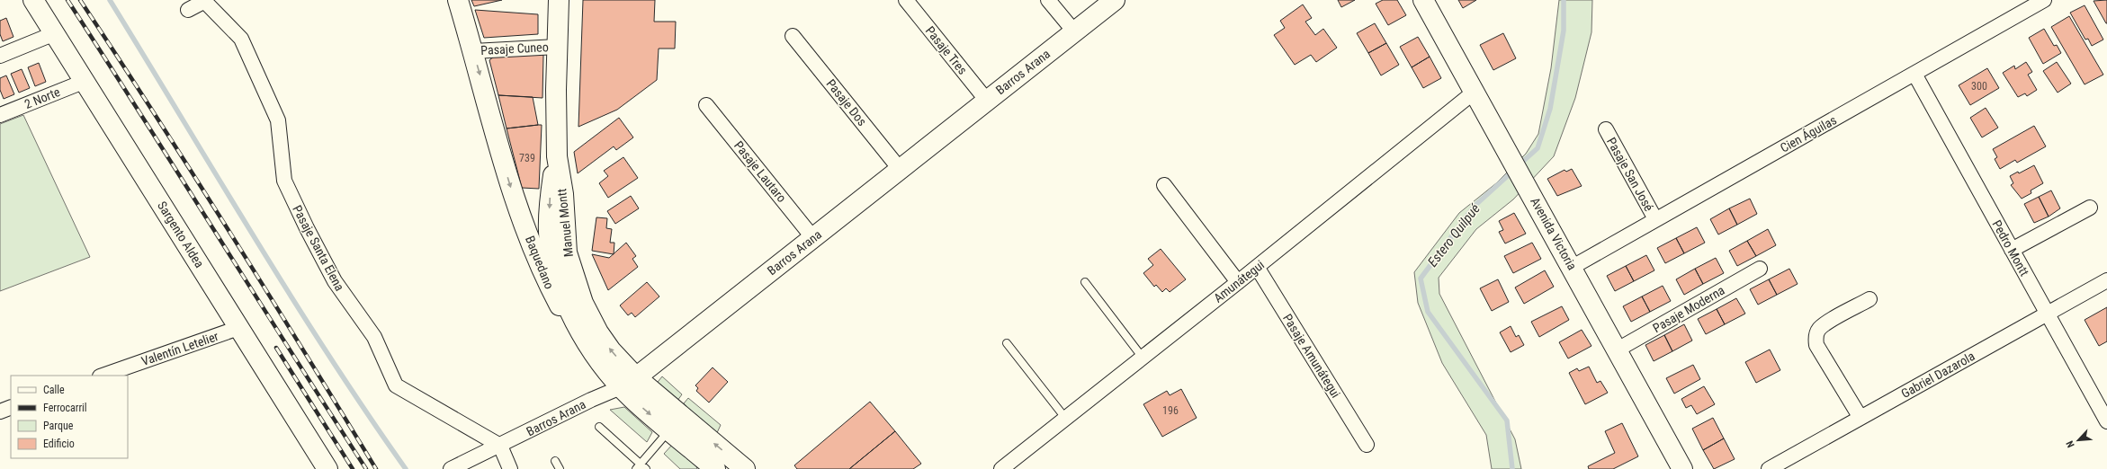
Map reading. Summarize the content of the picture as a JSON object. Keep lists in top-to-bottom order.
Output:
{
  "streets": {
    "street": [
      "Pasaje Cuneo",
      "Pasaje Tres",
      "Barros Arana",
      "2 Norte",
      "Pasaje Dos",
      "Cien Águilas",
      "Pasaje Lautaro",
      "Pasaje San José",
      "Manuel Montt",
      "Avenida Victoria",
      "Sargento Aldea",
      "Pasaje Santa Elena",
      "Pedro Montt",
      "Baquedano",
      "Amunátegui",
      "Pasaje Moderna",
      "Valentín Letelier",
      "Pasaje Amunátegui",
      "Gabriel Dazarola"
    ]
  },
  "crossings": [
    ["Pasaje Cuneo", "Manuel Montt"],
    ["Pasaje Cuneo", "Baquedano"],
    ["Pasaje Tres", "Barros Arana"],
    ["Barros Arana", "Pasaje Dos"],
    ["Barros Arana", "Pasaje Lautaro"],
    ["Barros Arana", "Manuel Montt"],
    ["Barros Arana", "Pasaje Santa Elena"],
    ["Barros Arana", "Baquedano"],
    ["2 Norte", "Sargento Aldea"],
    ["Cien Águilas", "Pasaje San José"],
    ["Cien Águilas", "Avenida Victoria"],
    ["Cien Águilas", "Pedro Montt"],
    ["Manuel Montt", "Baquedano"],
    ["Avenida Victoria", "Amunátegui"],
    ["Avenida Victoria", "Pasaje Moderna"],
    ["Sargento Aldea", "Valentín Letelier"],
    ["Pedro Montt", "Gabriel Dazarola"],
    ["Amunátegui", "Pasaje Amunátegui"]
  ],
  "water": ["Estero Quilpué"],
  "house_numbers": ["300", "739", "196"],
  "legend": [
    "Calle",
    "Ferrocarril",
    "Parque",
    "Edificio"
  ],
  "north": "bottom left"
}
